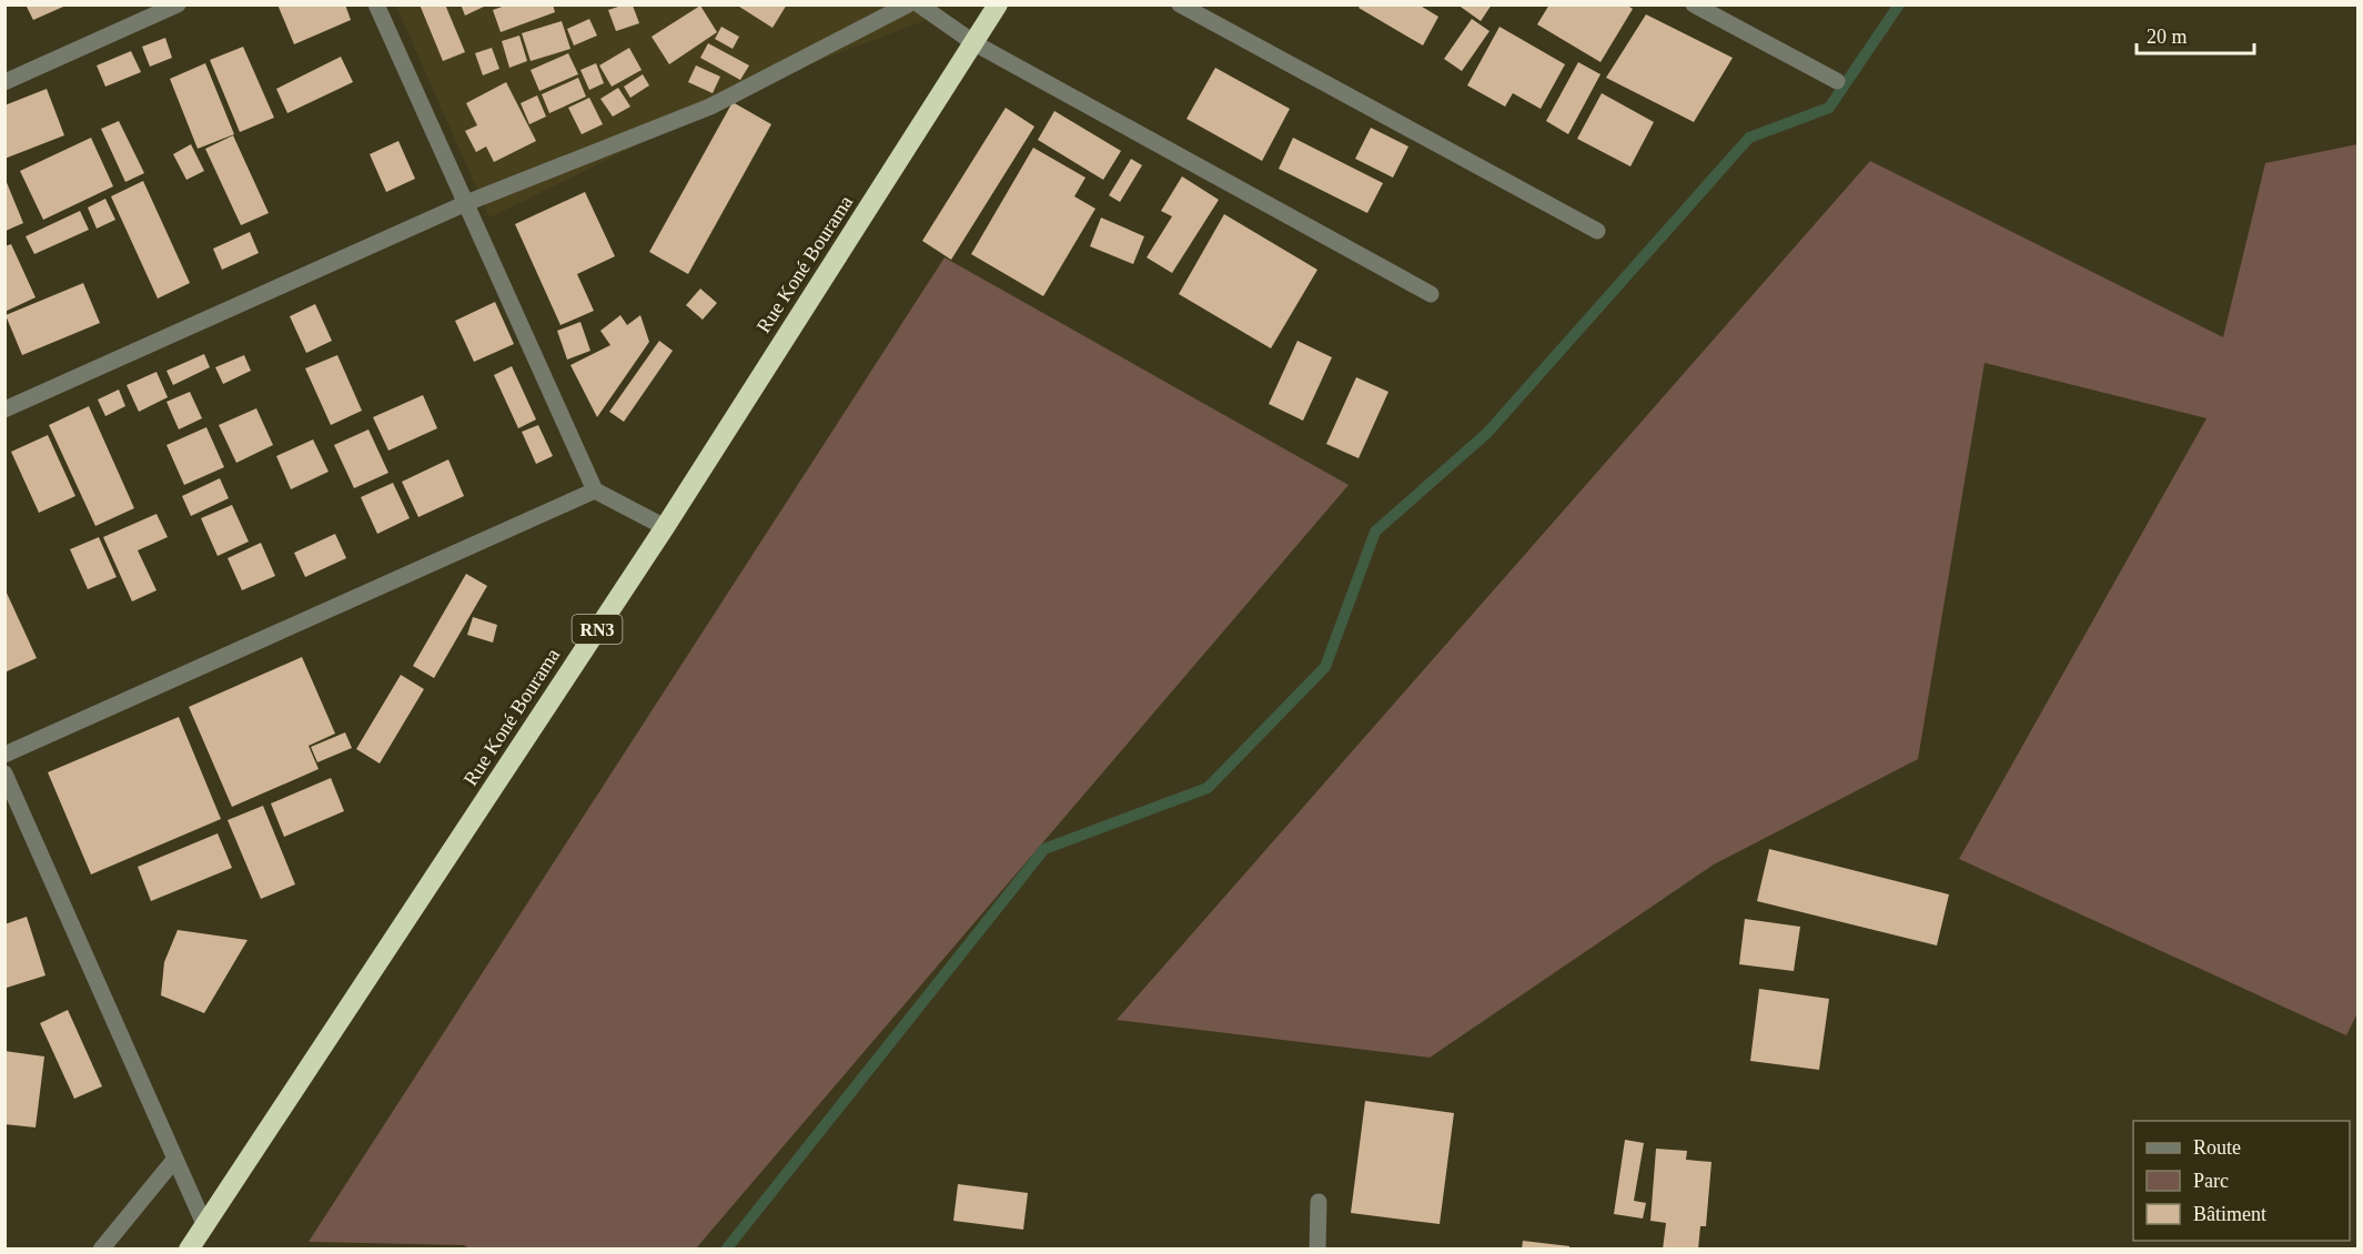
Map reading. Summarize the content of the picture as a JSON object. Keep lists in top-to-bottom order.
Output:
{
  "streets": {
    "highway": ["Rue Koné Bourama", "RN3"]
  },
  "legend": ["Route", "Parc", "Bâtiment"],
  "scale_bar": "20 m"
}
